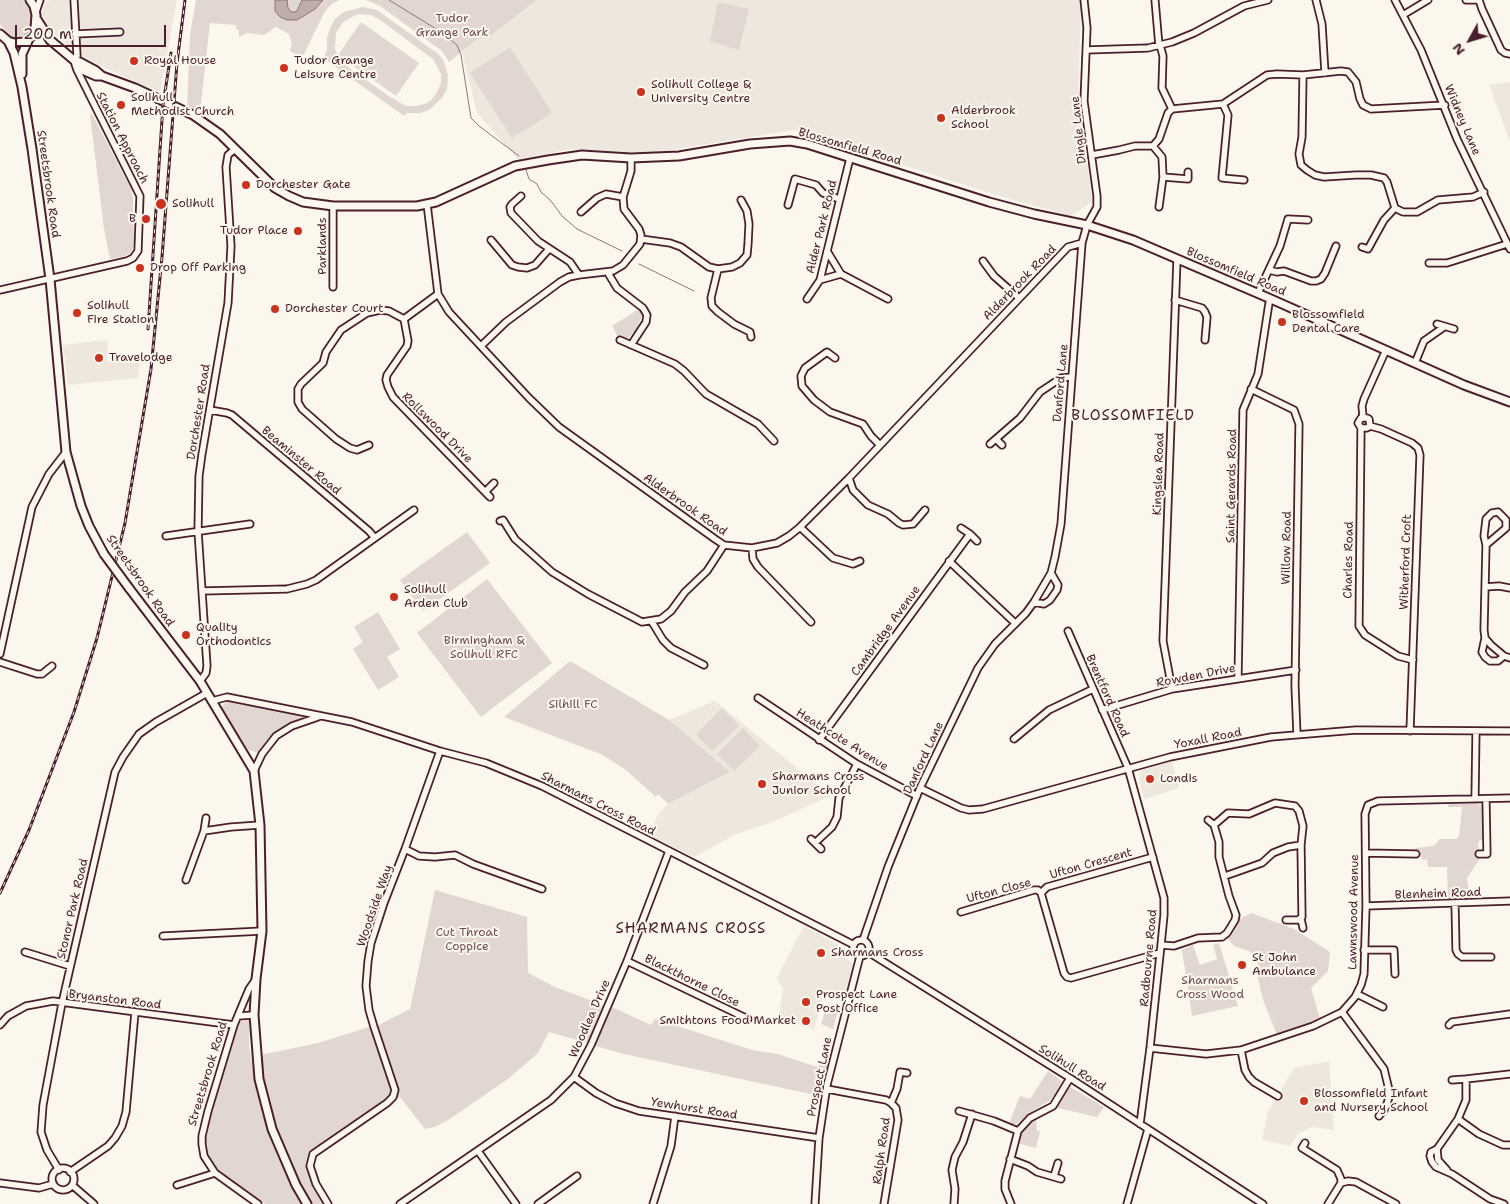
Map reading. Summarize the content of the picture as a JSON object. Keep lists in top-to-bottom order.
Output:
{
  "streets": {
    "main road": ["Blossomfield Road", "Streetsbrook Road"],
    "street": [
      "Widney Lane",
      "Dingle Lane",
      "Station Approach",
      "Alder Park Road",
      "Parklands",
      "Alderbrook Road",
      "Danford Lane",
      "Dorchester Road",
      "Rollswood Drive",
      "Beaminster Road",
      "Kingslea Road",
      "Saint Gerards Road",
      "Willow Road",
      "Charles Road",
      "Witherford Croft",
      "Cambridge Avenue",
      "Rowden Drive",
      "Brentford Road",
      "Yoxall Road",
      "Heathcote Avenue",
      "Sharmans Cross Road",
      "Ufton Crescent",
      "Ufton Close",
      "Blenheim Road",
      "Woodside Way",
      "Stonor Park Road",
      "Lawnswood Avenue",
      "Radbourne Road",
      "Blackthorne Close",
      "Bryanston Road",
      "Woodlea Drive",
      "Solihull Road",
      "Prospect Lane",
      "Yewhurst Road",
      "Ralph Road"
    ]
  },
  "crossings": [
    ["Dingle Lane", "Blossomfield Road"],
    ["Dingle Lane", "Danford Lane"],
    ["Station Approach", "Blossomfield Road"],
    ["Station Approach", "Streetsbrook Road"],
    ["Blossomfield Road", "Streetsbrook Road"],
    ["Blossomfield Road", "Alder Park Road"],
    ["Blossomfield Road", "Parklands"],
    ["Blossomfield Road", "Alderbrook Road"],
    ["Blossomfield Road", "Danford Lane"],
    ["Blossomfield Road", "Dorchester Road"],
    ["Blossomfield Road", "Kingslea Road"],
    ["Blossomfield Road", "Saint Gerards Road"],
    ["Blossomfield Road", "Charles Road"],
    ["Streetsbrook Road", "Dorchester Road"],
    ["Streetsbrook Road", "Sharmans Cross Road"],
    ["Streetsbrook Road", "Stonor Park Road"],
    ["Streetsbrook Road", "Bryanston Road"],
    ["Alderbrook Road", "Danford Lane"],
    ["Danford Lane", "Yoxall Road"],
    ["Danford Lane", "Heathcote Avenue"],
    ["Danford Lane", "Sharmans Cross Road"],
    ["Danford Lane", "Solihull Road"],
    ["Danford Lane", "Prospect Lane"],
    ["Dorchester Road", "Beaminster Road"],
    ["Kingslea Road", "Rowden Drive"],
    ["Saint Gerards Road", "Willow Road"],
    ["Saint Gerards Road", "Rowden Drive"],
    ["Willow Road", "Rowden Drive"],
    ["Willow Road", "Yoxall Road"],
    ["Charles Road", "Witherford Croft"],
    ["Witherford Croft", "Yoxall Road"],
    ["Cambridge Avenue", "Heathcote Avenue"],
    ["Rowden Drive", "Brentford Road"],
    ["Brentford Road", "Yoxall Road"],
    ["Brentford Road", "Radbourne Road"],
    ["Yoxall Road", "Radbourne Road"],
    ["Sharmans Cross Road", "Woodside Way"],
    ["Sharmans Cross Road", "Woodlea Drive"],
    ["Sharmans Cross Road", "Solihull Road"],
    ["Sharmans Cross Road", "Prospect Lane"],
    ["Ufton Crescent", "Ufton Close"],
    ["Ufton Crescent", "Radbourne Road"],
    ["Blenheim Road", "Lawnswood Avenue"],
    ["Stonor Park Road", "Bryanston Road"],
    ["Lawnswood Avenue", "Radbourne Road"],
    ["Radbourne Road", "Solihull Road"],
    ["Blackthorne Close", "Woodlea Drive"],
    ["Woodlea Drive", "Yewhurst Road"],
    ["Solihull Road", "Prospect Lane"],
    ["Prospect Lane", "Yewhurst Road"],
    ["Prospect Lane", "Ralph Road"]
  ],
  "districts": ["BLOSSOMFIELD", "SHARMANS CROSS"],
  "parks": [
    "Tudor Grange Park",
    "Birmingham & Solihull RFC",
    "Silhill FC",
    "Cut Throat Coppice",
    "Sharmans Cross Wood"
  ],
  "places": [
    "Royal House",
    "Tudor Grange Leisure Centre",
    "Solihull College & University Centre",
    "Solihull Methodist Church",
    "Alderbrook School",
    "Dorchester Gate",
    "Solihull",
    "B",
    "Tudor Place",
    "Drop Off Parking",
    "Dorchester Court",
    "Solihull Fire Station",
    "Blossomfield Dental Care",
    "Travelodge",
    "Solihull Arden Club",
    "Quality Orthodontics",
    "Londis",
    "Sharmans Cross Junior School",
    "Sharmans Cross",
    "St John Ambulance",
    "Prospect Lane Post Office",
    "Smithtons Food Market",
    "Blossomfield Infant and Nursery School"
  ],
  "scale_bar": "200 m",
  "north": "bottom left"
}
